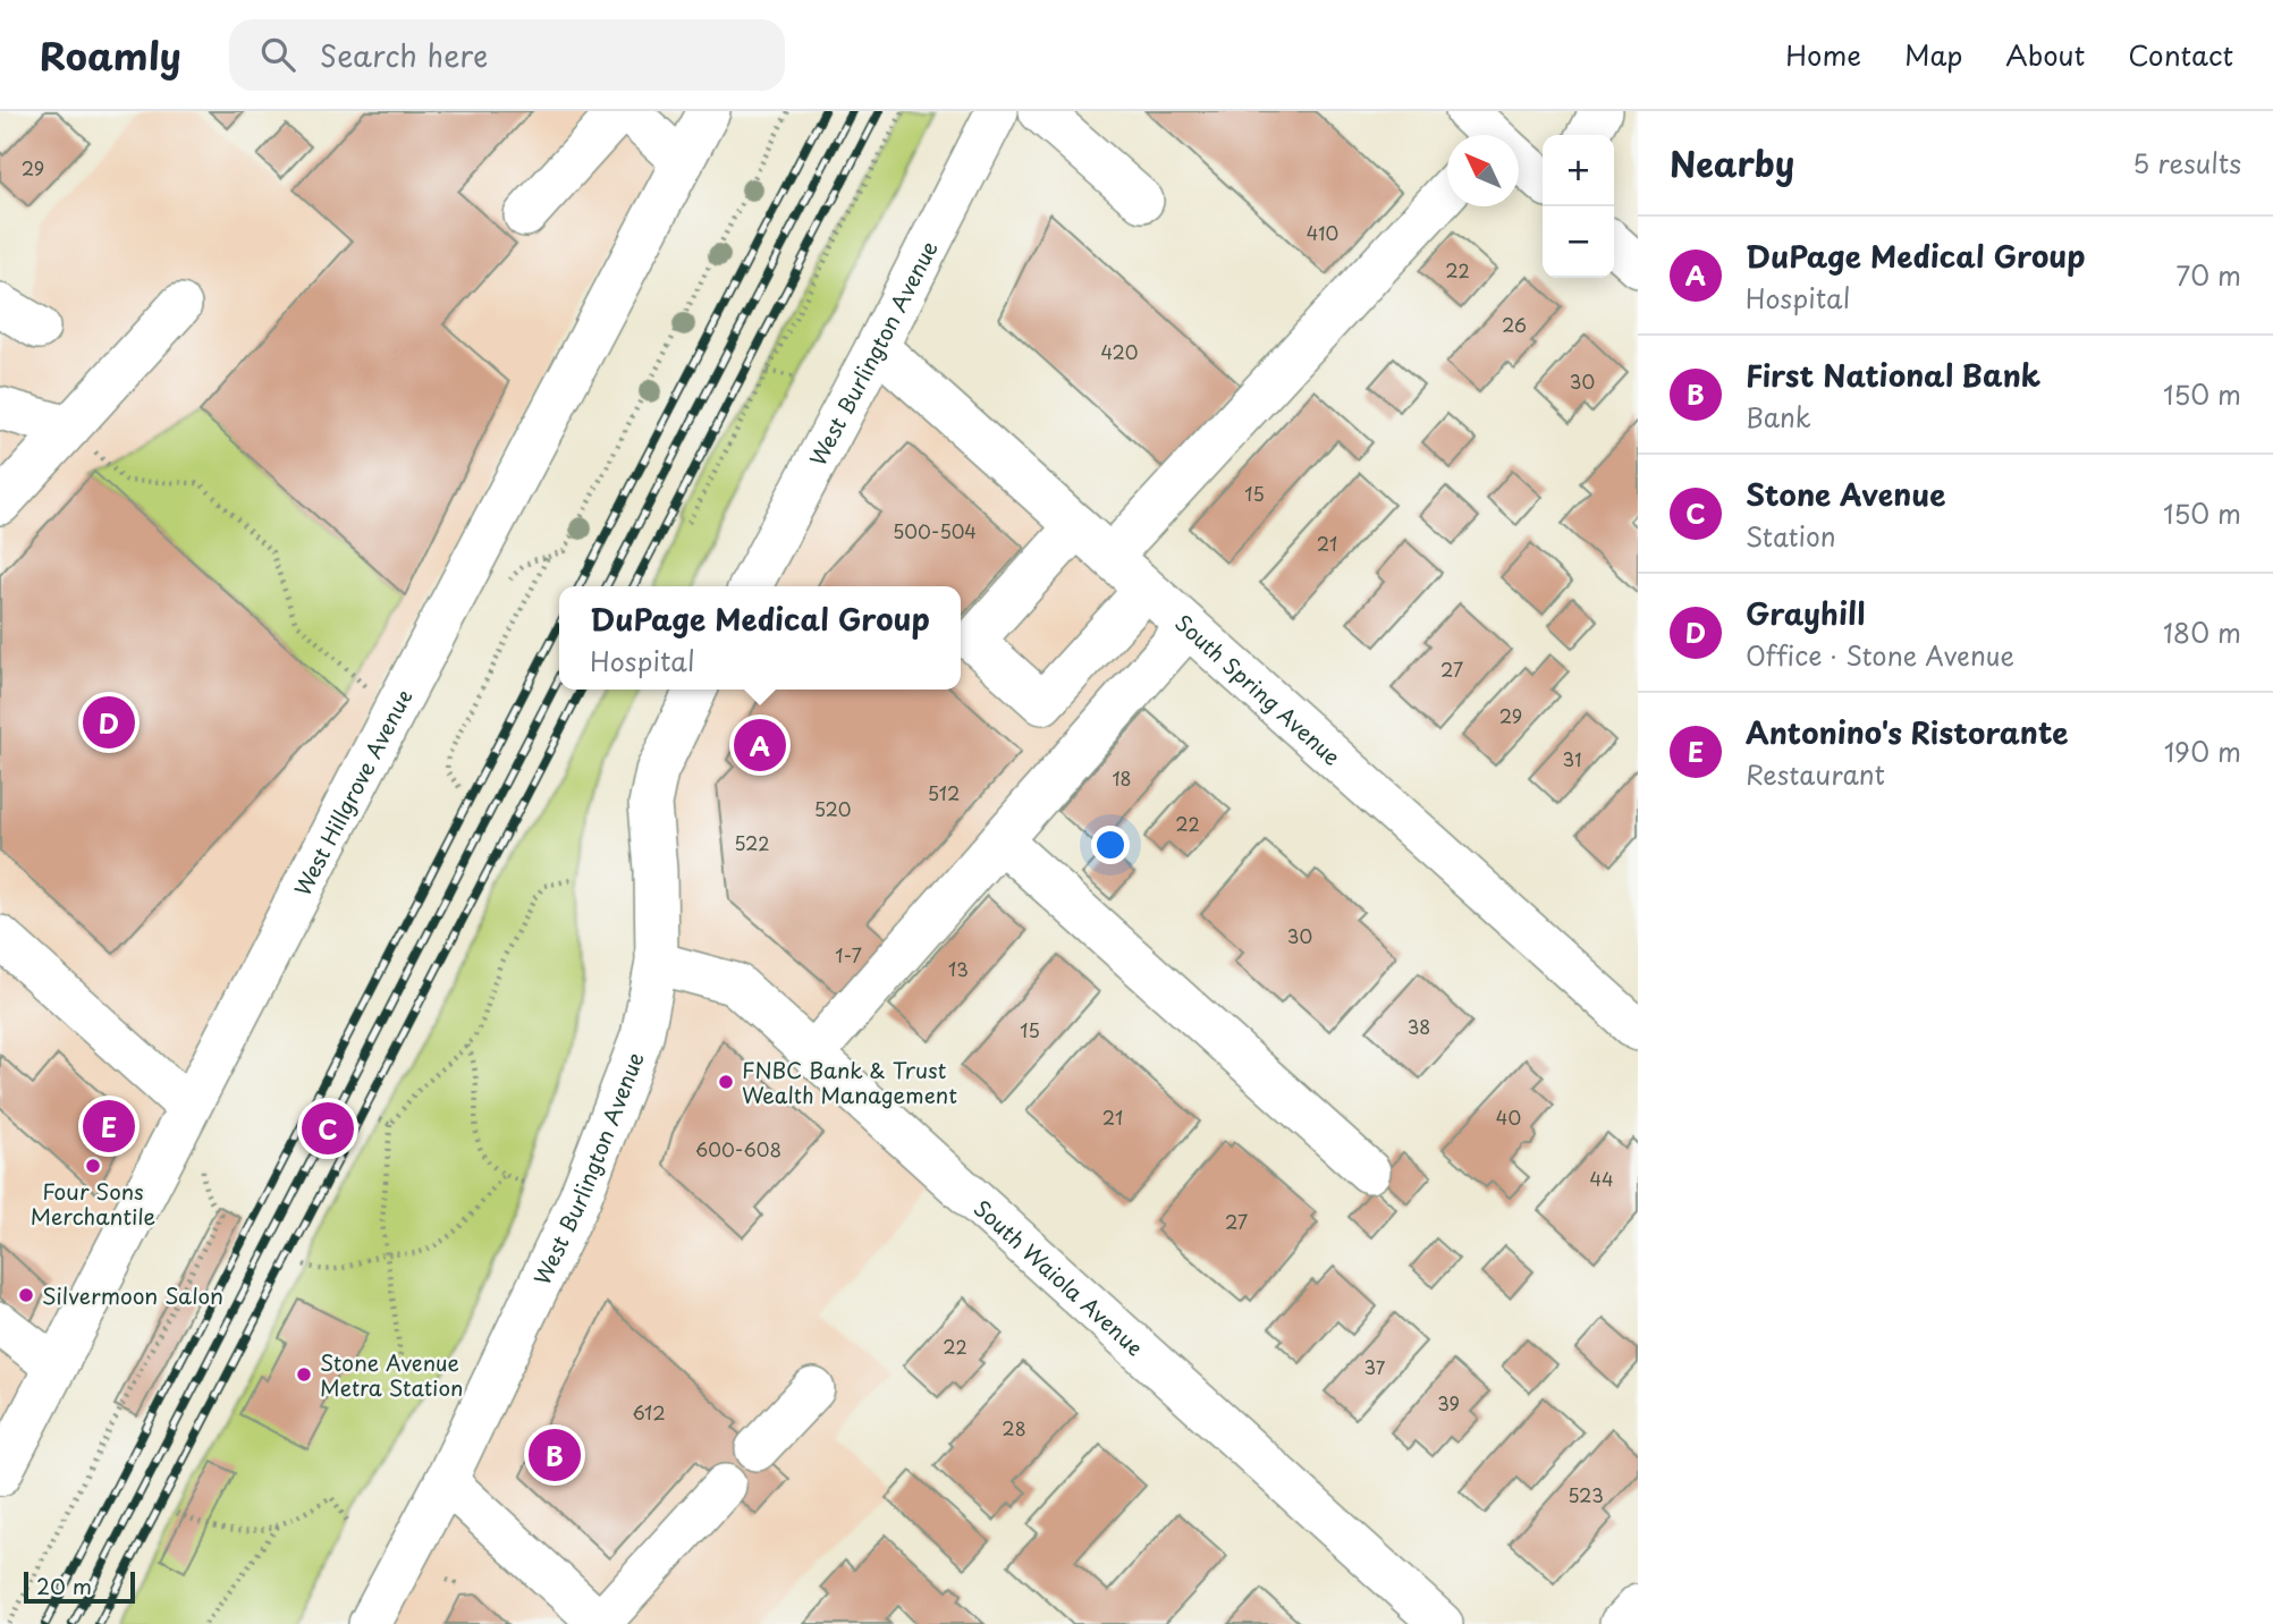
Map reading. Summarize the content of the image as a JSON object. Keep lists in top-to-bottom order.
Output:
{
  "streets": {
    "street": [
      "West Burlington Avenue",
      "South Spring Avenue",
      "West Hillgrove Avenue",
      "South Waiola Avenue"
    ]
  },
  "crossings": [
    ["West Burlington Avenue", "South Spring Avenue"],
    ["West Burlington Avenue", "South Waiola Avenue"]
  ],
  "places": [
    "FNBC Bank & Trust Wealth Management",
    "Four Sons Merchantile",
    "Silvermoon Salon",
    "Stone Avenue Metra Station"
  ],
  "house_numbers": [
    "29",
    "410",
    "22",
    "26",
    "420",
    "30",
    "15",
    "500-504",
    "21",
    "27",
    "29",
    "31",
    "18",
    "512",
    "520",
    "22",
    "522",
    "30",
    "1-7",
    "13",
    "38",
    "15",
    "21",
    "40",
    "600-608",
    "44",
    "27",
    "22",
    "37",
    "39",
    "612",
    "28",
    "523"
  ],
  "scale_bar": "20 m",
  "north": "top left",
  "page": {
    "header": "Roamly",
    "search": "Search here",
    "nav": [
      "Home",
      "Map",
      "About",
      "Contact"
    ],
    "heading": ["Nearby", "5 results"],
    "map_buttons": ["+", "−"],
    "list": [
      {
        "mark": "A",
        "name": "DuPage Medical Group",
        "note": "Hospital",
        "value": "70 m"
      },
      {
        "mark": "B",
        "name": "First National Bank",
        "note": "Bank",
        "value": "150 m"
      },
      {
        "mark": "C",
        "name": "Stone Avenue",
        "note": "Station",
        "value": "150 m"
      },
      {
        "mark": "D",
        "name": "Grayhill",
        "note": "Office · Stone Avenue",
        "value": "180 m"
      },
      {
        "mark": "E",
        "name": "Antonino's Ristorante",
        "note": "Restaurant",
        "value": "190 m"
      }
    ],
    "popup": ["DuPage Medical Group", "Hospital"],
    "pins": [
      "D",
      "A",
      "E",
      "C",
      "B"
    ],
    "scale": "20 m"
  }
}
